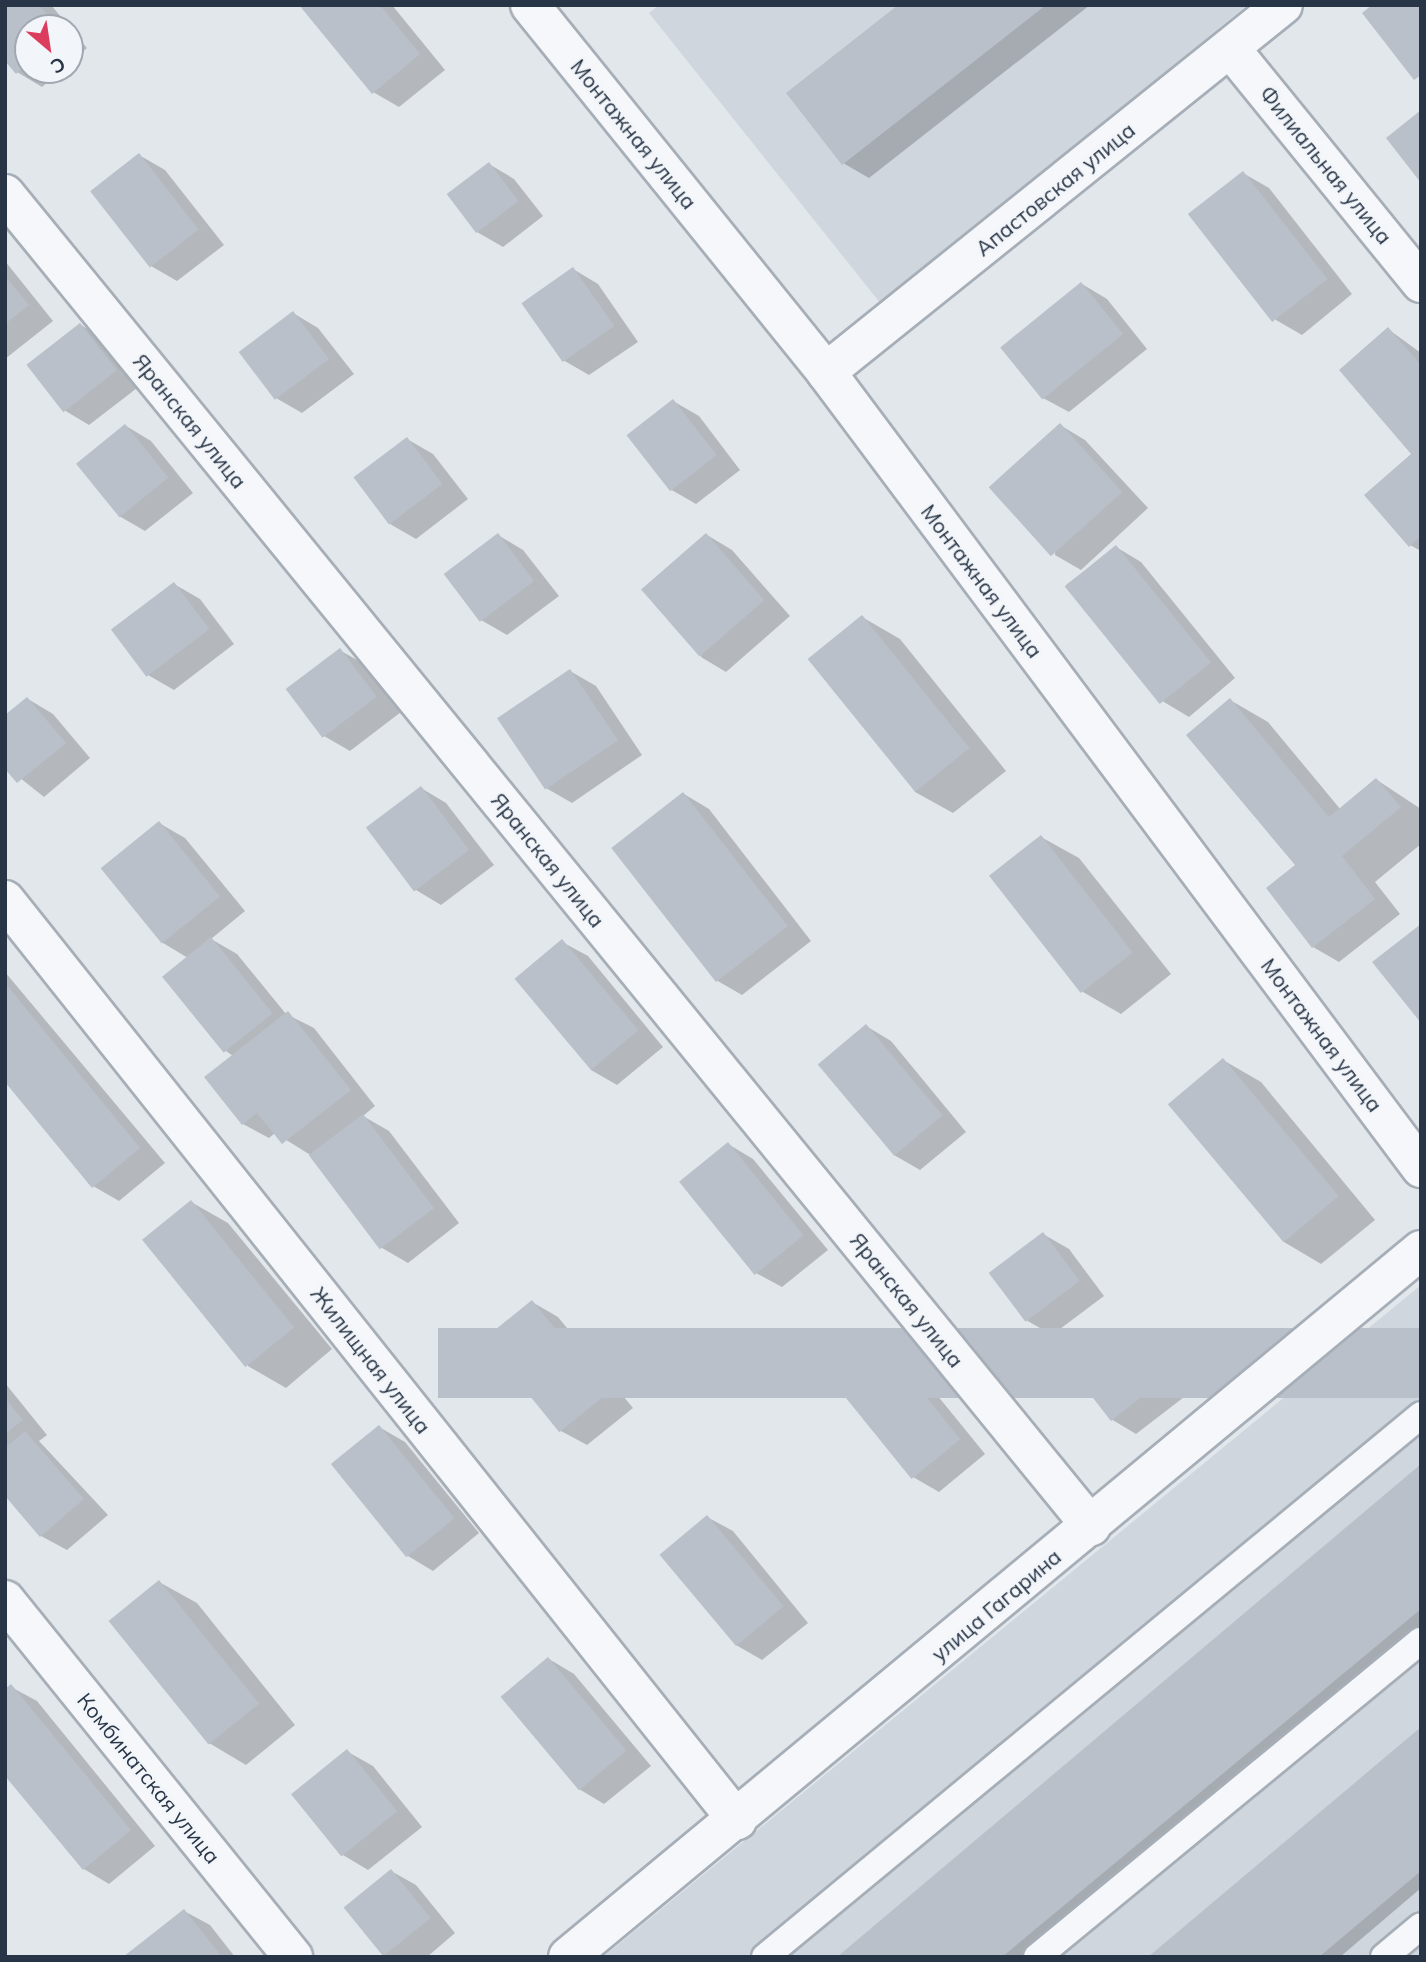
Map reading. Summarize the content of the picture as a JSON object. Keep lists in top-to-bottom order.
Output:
{
  "streets": {
    "street": [
      "Монтажная улица",
      "Филиальная улица",
      "Апастовская улица",
      "Яранская улица",
      "Жилищная улица",
      "улица Гагарина",
      "Комбинатская улица"
    ]
  },
  "crossings": [
    ["Монтажная улица", "Апастовская улица"],
    ["Филиальная улица", "Апастовская улица"],
    ["Яранская улица", "улица Гагарина"],
    ["Жилищная улица", "улица Гагарина"]
  ],
  "north": "bottom right"
}
